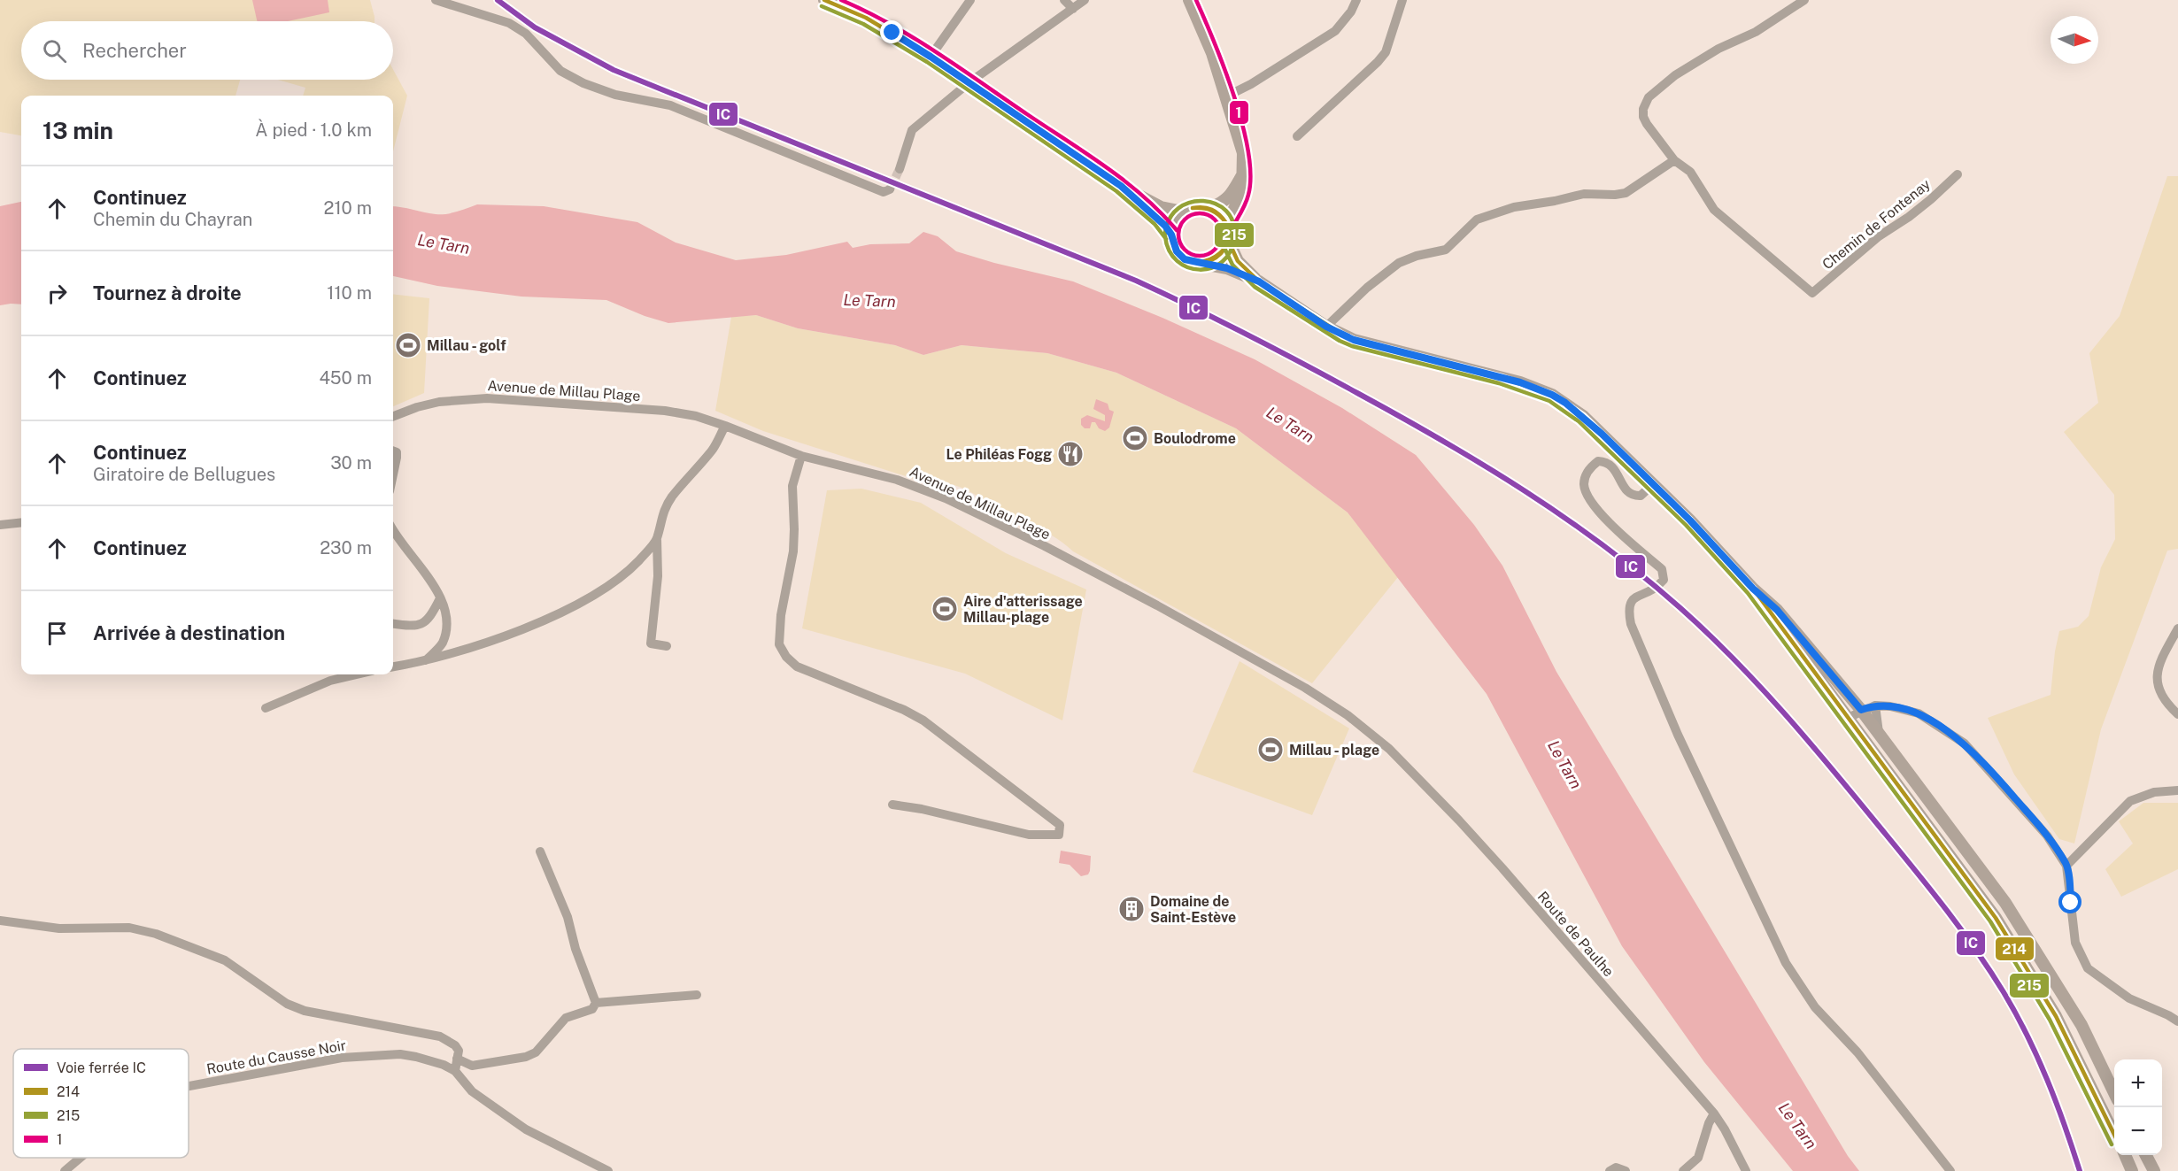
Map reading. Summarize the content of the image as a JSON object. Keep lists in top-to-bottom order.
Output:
{
  "streets": {
    "street": [
      "Chemin de Fontenay",
      "Avenue de Millau Plage",
      "Route de Paulhe",
      "Route du Causse Noir"
    ]
  },
  "crossings": [
    ["Avenue de Millau Plage", "Route de Paulhe"]
  ],
  "water": ["Le Tarn"],
  "places": {
    "sports": [
      "Millau - golf",
      "Boulodrome",
      "Aire d'atterissage Millau-plage",
      "Millau - plage"
    ],
    "restaurant": ["Le Philéas Fogg"],
    "building": ["Domaine de Saint-Estève"]
  },
  "lines": [
    "rail line IC",
    "transit line 214",
    "transit line 1",
    "transit line 215"
  ],
  "legend": [
    "Voie ferrée IC",
    "214",
    "215",
    "1"
  ],
  "north": "right",
  "page": {
    "search": "Rechercher",
    "heading": ["13 min", "À pied · 1.0 km"],
    "list": [
      ["Continuez", "Chemin du Chayran", "210 m"],
      ["Tournez à droite", "110 m"],
      ["Continuez", "450 m"],
      ["Continuez", "Giratoire de Bellugues", "30 m"],
      ["Continuez", "230 m"],
      "Arrivée à destination"
    ],
    "map_buttons": ["+", "−"]
  }
}
